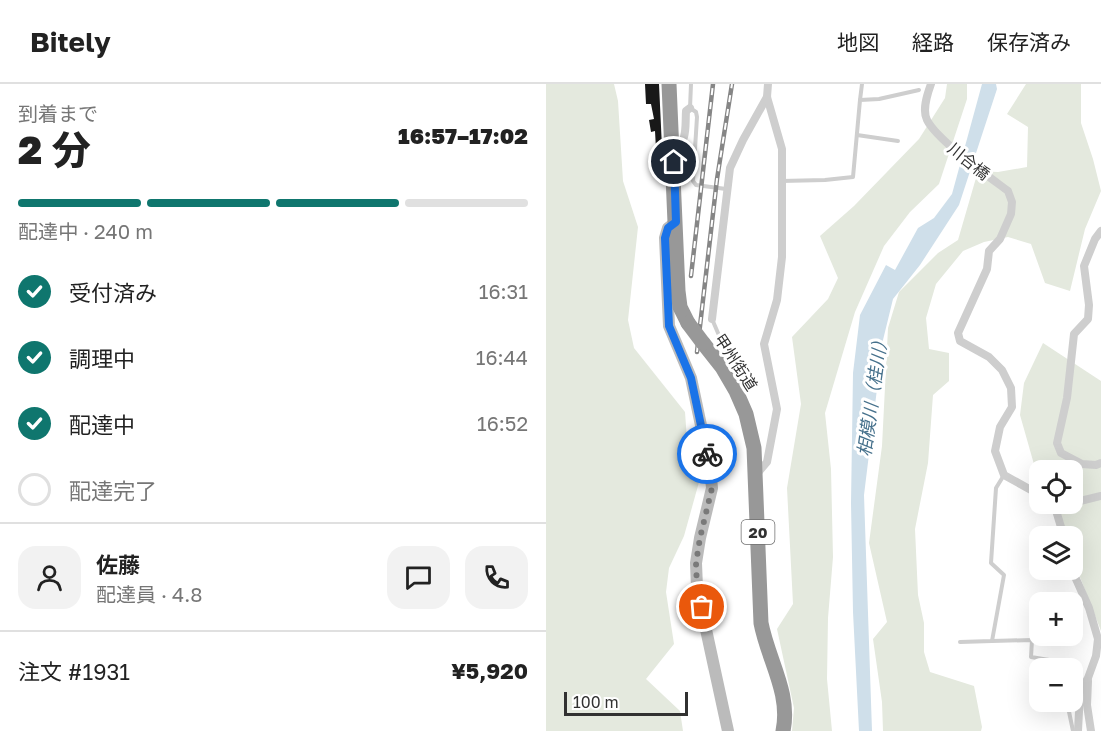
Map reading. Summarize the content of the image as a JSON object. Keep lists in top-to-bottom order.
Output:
{
  "streets": {
    "highway": ["甲州街道", "20"],
    "street": ["川合橋"]
  },
  "water": ["相模川（桂川）"],
  "scale_bar": "100 m",
  "page": {
    "header": "Bitely",
    "nav": ["地図", "経路", "保存済み"],
    "heading": ["2 分", "到着まで", "16:57–17:02"],
    "panel": [
      "佐藤",
      "配達員 · 4.8",
      "注文 #1931",
      "¥5,920"
    ],
    "bar": "配達中 · 240 m",
    "list": [
      ["受付済み", "16:31"],
      ["調理中", "16:44"],
      ["配達中", "16:52"],
      "配達完了"
    ],
    "map_buttons": ["+", "−"],
    "scale": "100 m"
  }
}
